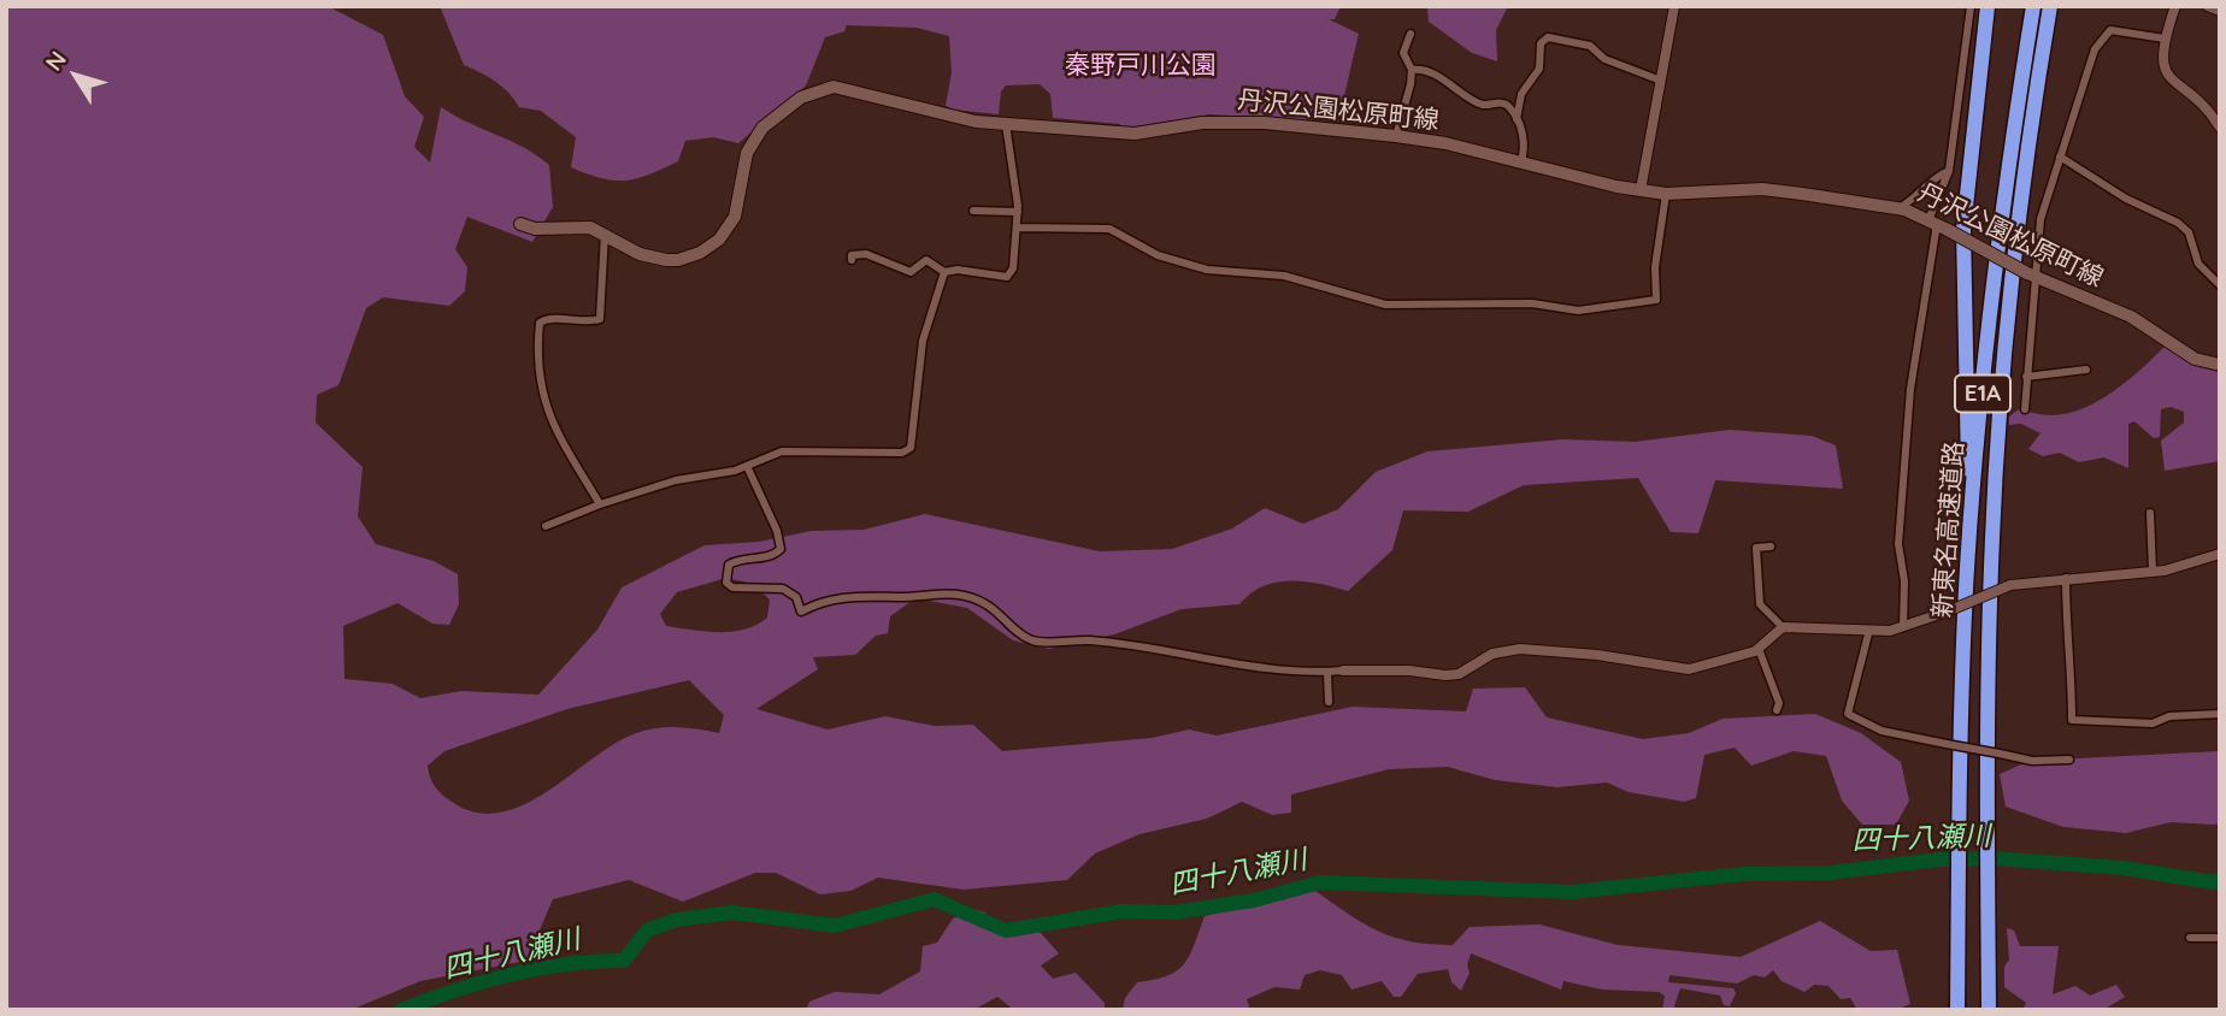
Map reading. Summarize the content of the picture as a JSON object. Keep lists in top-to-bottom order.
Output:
{
  "streets": {
    "highway": ["E1A", "新東名高速道路"],
    "main road": ["丹沢公園松原町線"]
  },
  "water": ["四十八瀬川"],
  "parks": ["秦野戸川公園"],
  "north": "top left"
}
